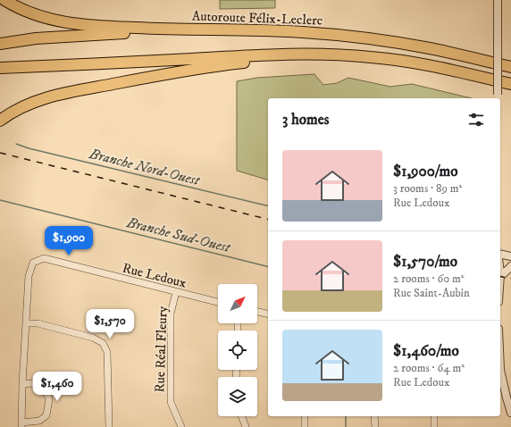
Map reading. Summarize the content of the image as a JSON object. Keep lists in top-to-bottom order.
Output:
{
  "streets": {
    "highway": ["Autoroute Félix-Leclerc"],
    "street": ["Rue Ledoux", "Rue Réal Fleury"]
  },
  "crossings": [
    ["Rue Ledoux", "Rue Réal Fleury"]
  ],
  "water": ["Branche Nord-Ouest", "Branche Sud-Ouest"],
  "north": "top right",
  "page": {
    "heading": "3 homes",
    "list": [
      {
        "name": "$1,900/mo",
        "note": "3 rooms · 89 m² · Rue Ledoux"
      },
      {
        "name": "$1,570/mo",
        "note": "2 rooms · 60 m² · Rue Saint-Aubin"
      },
      {
        "name": "$1,460/mo",
        "note": "2 rooms · 64 m² · Rue Ledoux"
      }
    ],
    "price": ["$1,900", "$1,570", "$1,460"]
  }
}
